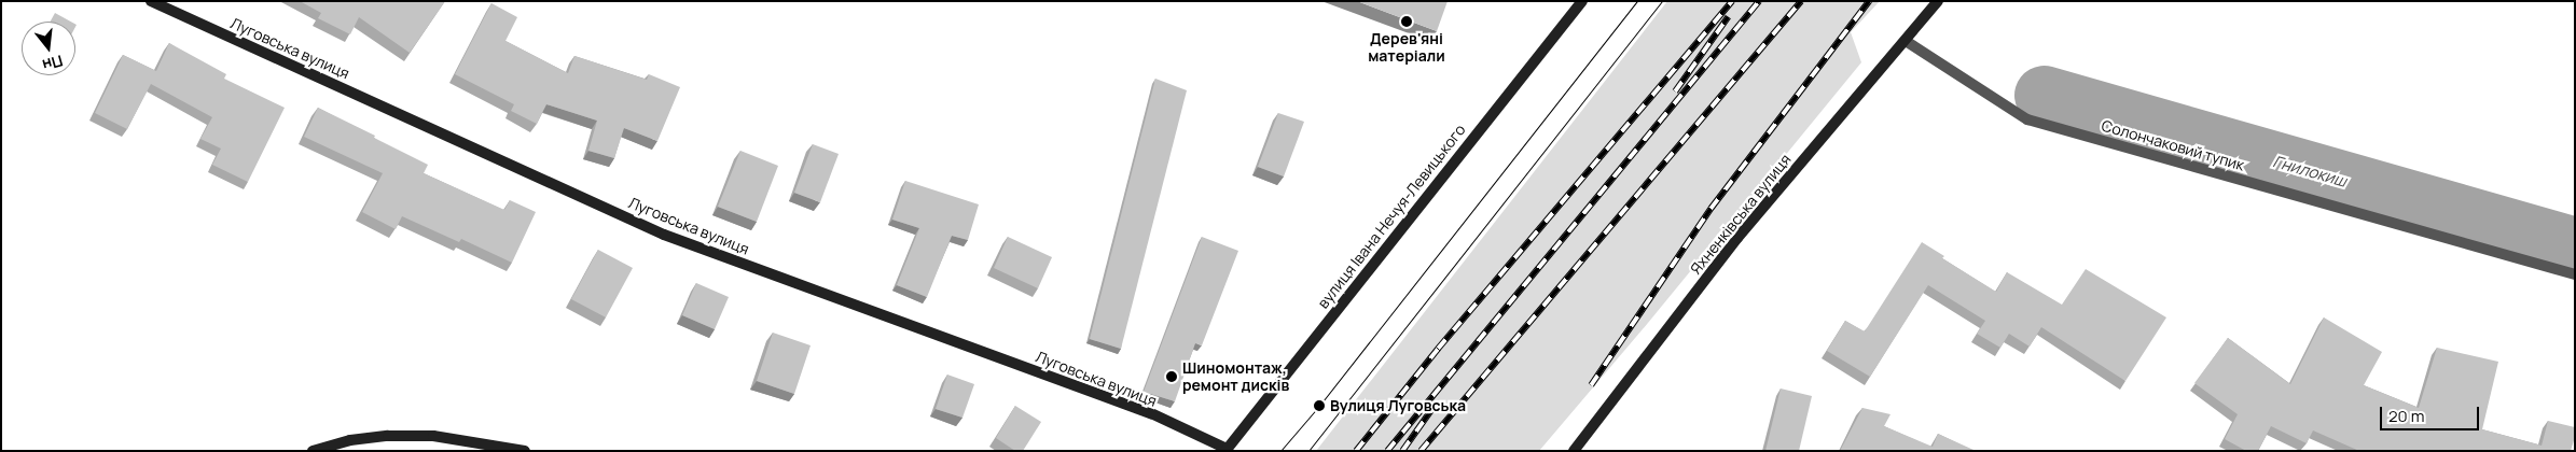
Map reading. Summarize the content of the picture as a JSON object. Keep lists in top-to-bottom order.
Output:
{
  "streets": {
    "main road": ["Луговська вулиця", "Яхненківська вулиця", "вулиця Івана Нечуя-Левицького"],
    "street": ["Солончаковий тупик"]
  },
  "crossings": [
    ["Луговська вулиця", "вулиця Івана Нечуя-Левицького"],
    ["Солончаковий тупик", "Яхненківська вулиця"]
  ],
  "water": ["Гнилокиш"],
  "places": ["Дерев'янi матерiали", "Шиномонтаж, ремонт дисків", "Вулиця Луговська"],
  "scale_bar": "20 m",
  "north": "bottom"
}
